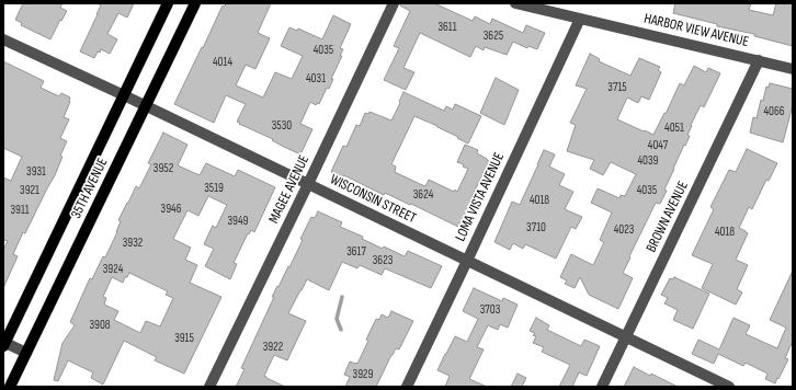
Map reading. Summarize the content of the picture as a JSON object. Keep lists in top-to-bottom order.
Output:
{
  "streets": {
    "main road": ["35TH AVENUE"],
    "street": [
      "HARBOR VIEW AVENUE",
      "MAGEE AVENUE",
      "LOMA VISTA AVENUE",
      "WISCONSIN STREET",
      "BROWN AVENUE"
    ]
  },
  "crossings": [
    ["HARBOR VIEW AVENUE", "LOMA VISTA AVENUE"],
    ["HARBOR VIEW AVENUE", "BROWN AVENUE"],
    ["35TH AVENUE", "WISCONSIN STREET"],
    ["MAGEE AVENUE", "WISCONSIN STREET"],
    ["LOMA VISTA AVENUE", "WISCONSIN STREET"],
    ["WISCONSIN STREET", "BROWN AVENUE"]
  ],
  "house_numbers": [
    "3611",
    "3625",
    "4035",
    "4014",
    "4031",
    "3715",
    "4066",
    "3530",
    "4051",
    "4047",
    "4039",
    "3952",
    "3931",
    "3519",
    "3921",
    "4035",
    "3624",
    "4018",
    "3946",
    "3911",
    "3949",
    "3710",
    "4023",
    "4018",
    "3932",
    "3617",
    "3623",
    "3924",
    "3703",
    "3908",
    "3915",
    "3922",
    "3929"
  ]
}
